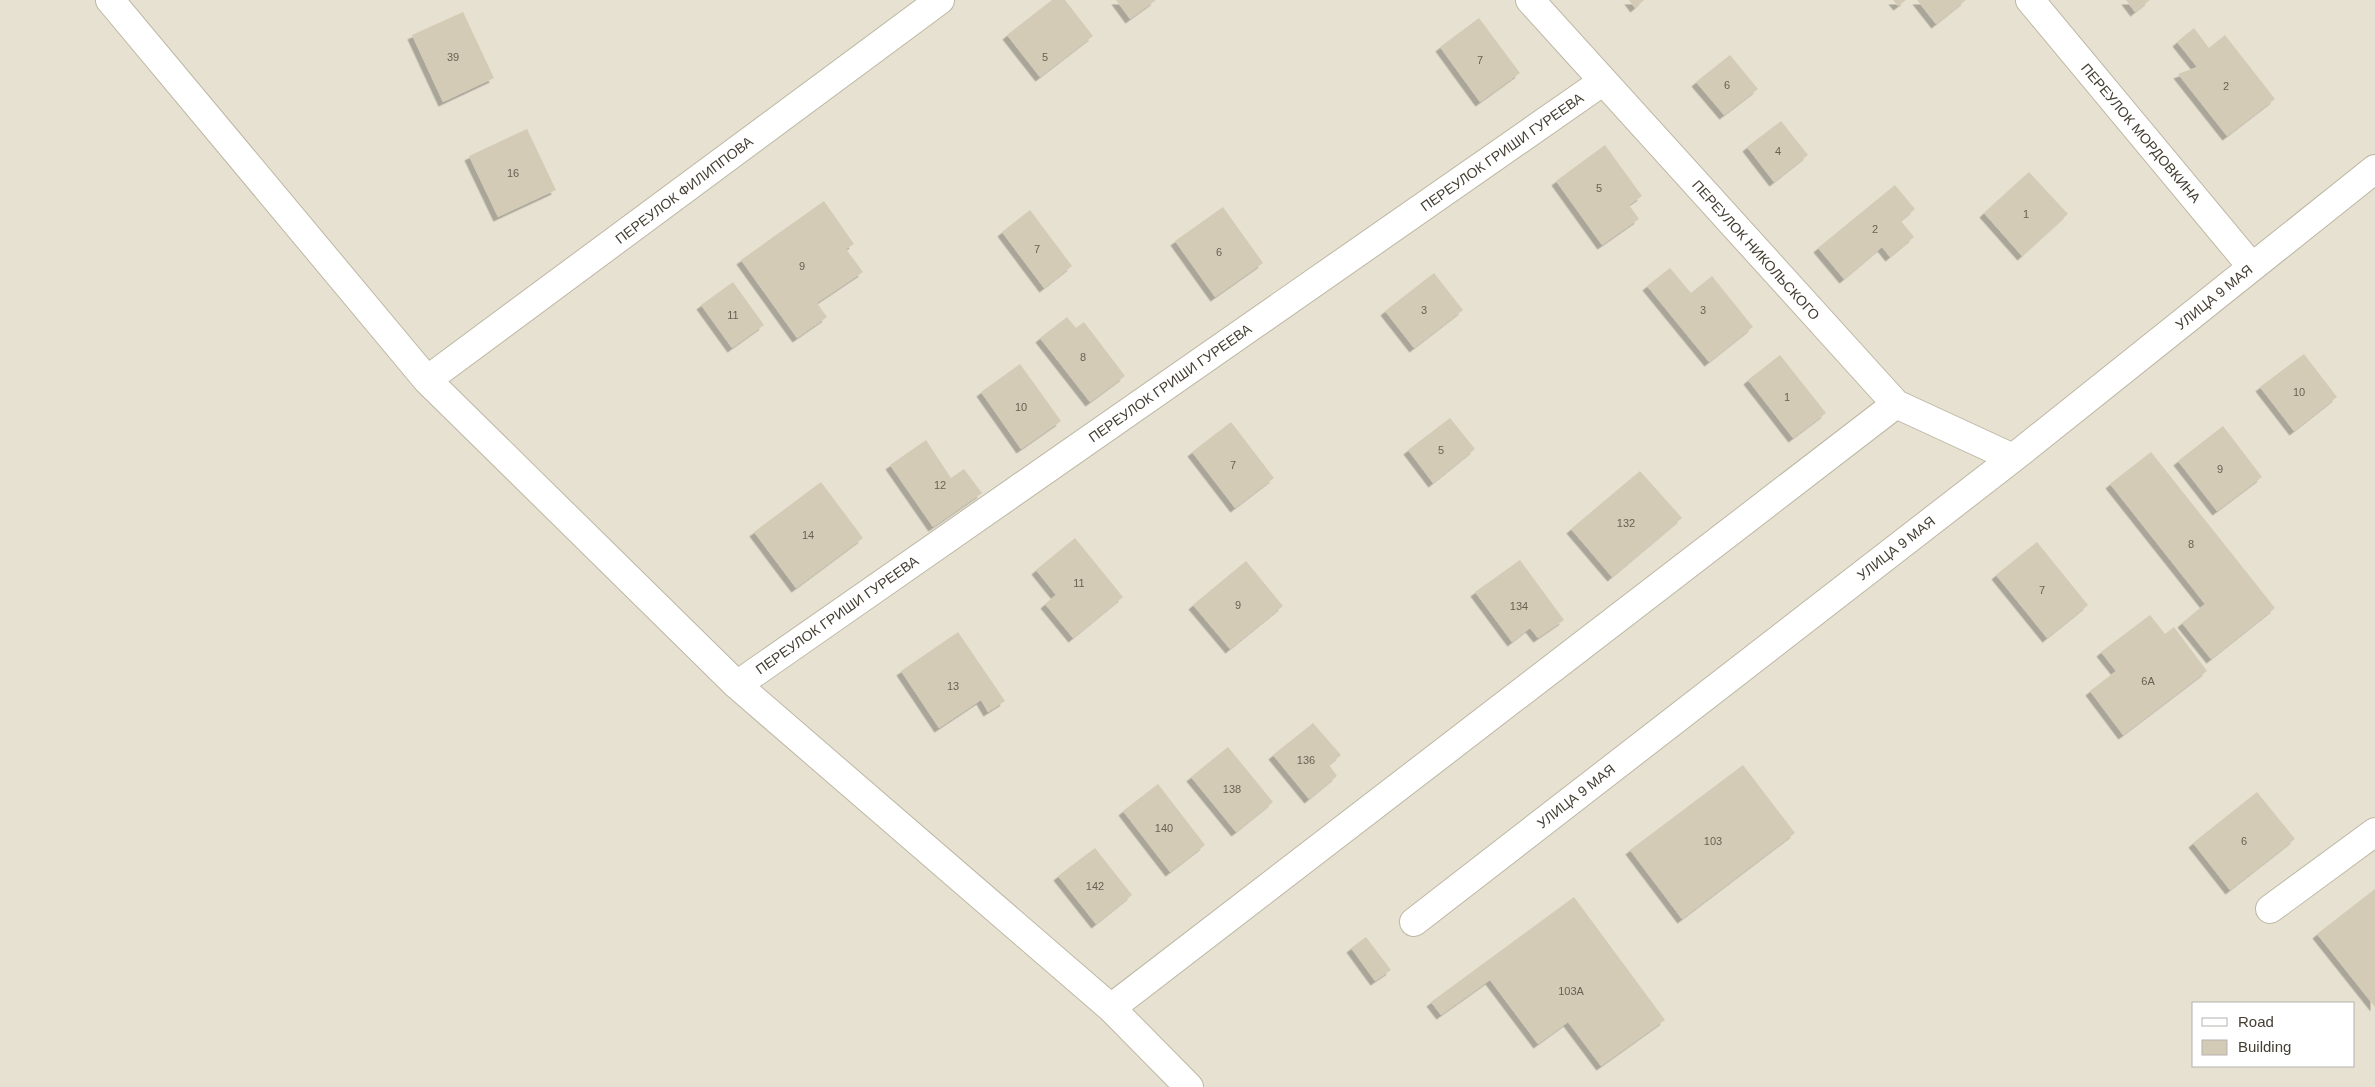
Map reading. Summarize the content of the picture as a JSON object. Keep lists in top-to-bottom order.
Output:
{
  "streets": {
    "street": [
      "ПЕРЕУЛОК МОРДОВКИНА",
      "ПЕРЕУЛОК ГРИШИ ГУРЕЕВА",
      "ПЕРЕУЛОК ФИЛИППОВА",
      "ПЕРЕУЛОК НИКОЛЬСКОГО",
      "УЛИЦА 9 МАЯ"
    ]
  },
  "crossings": [
    ["ПЕРЕУЛОК МОРДОВКИНА", "УЛИЦА 9 МАЯ"],
    ["ПЕРЕУЛОК ГРИШИ ГУРЕЕВА", "ПЕРЕУЛОК НИКОЛЬСКОГО"],
    ["ПЕРЕУЛОК НИКОЛЬСКОГО", "УЛИЦА 9 МАЯ"]
  ],
  "house_numbers": [
    "39",
    "5",
    "7",
    "6",
    "2",
    "4",
    "16",
    "5",
    "1",
    "2",
    "7",
    "6",
    "9",
    "3",
    "3",
    "11",
    "8",
    "10",
    "1",
    "10",
    "5",
    "7",
    "9",
    "12",
    "132",
    "14",
    "8",
    "11",
    "7",
    "9",
    "134",
    "6А",
    "13",
    "136",
    "138",
    "140",
    "103",
    "6",
    "142",
    "103А"
  ],
  "legend": ["Road", "Building"]
}
